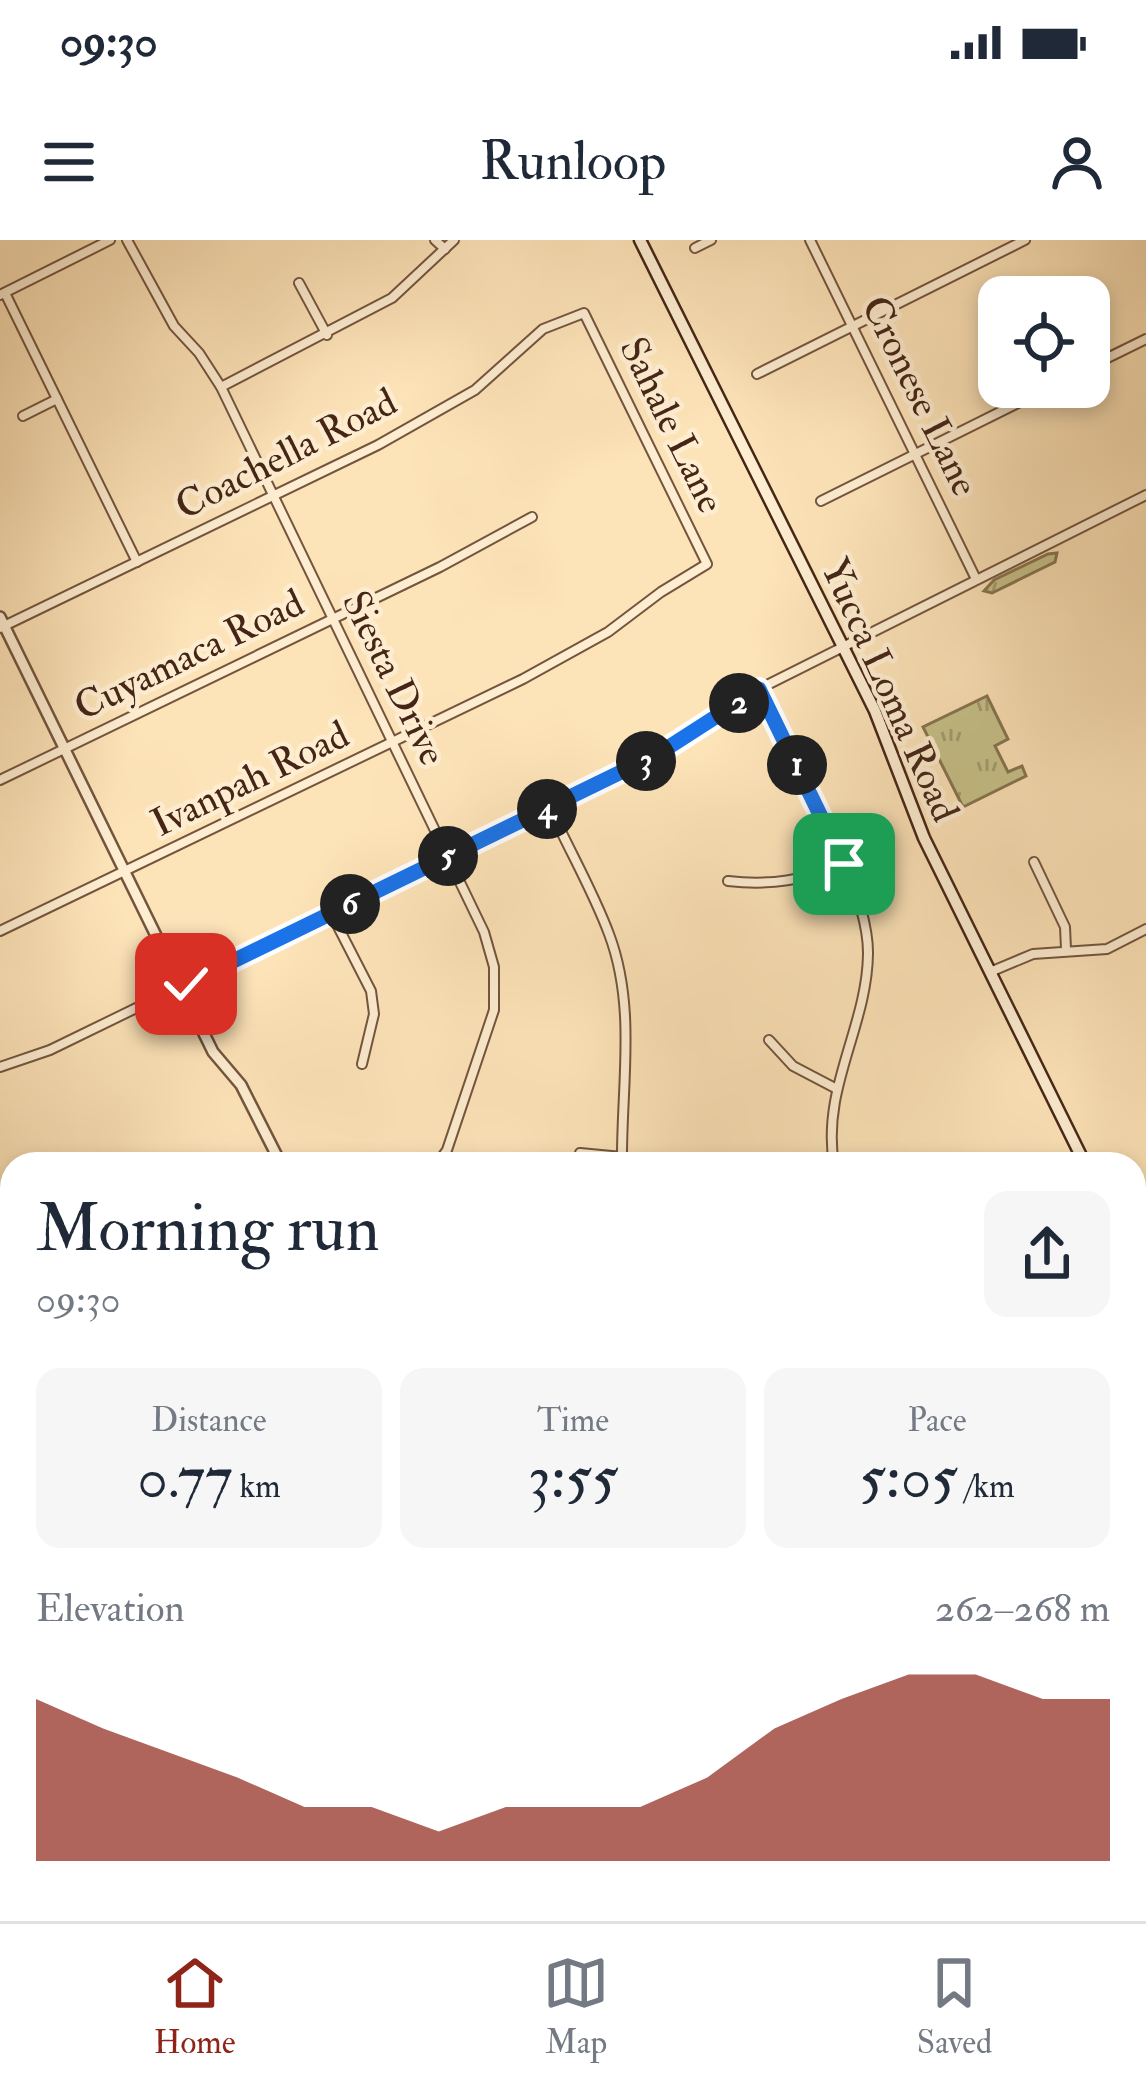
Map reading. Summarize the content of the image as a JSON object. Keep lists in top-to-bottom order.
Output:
{
  "streets": {
    "main road": ["Yucca Loma Road"],
    "street": [
      "Cronese Lane",
      "Sahale Lane",
      "Coachella Road",
      "Cuyamaca Road",
      "Siesta Drive",
      "Ivanpah Road"
    ]
  },
  "crossings": [
    ["Sahale Lane", "Coachella Road"],
    ["Sahale Lane", "Ivanpah Road"],
    ["Coachella Road", "Siesta Drive"],
    ["Cuyamaca Road", "Siesta Drive"],
    ["Siesta Drive", "Ivanpah Road"]
  ],
  "page": {
    "status": "09:30",
    "header": "Runloop",
    "pins": [
      "2",
      "3",
      "1",
      "4",
      "5",
      "6"
    ],
    "heading": ["Morning run", "09:30"],
    "stats": [
      ["Distance", "0.77 km"],
      ["Time", "3:55"],
      ["Pace", "5:05 /km"]
    ],
    "chart": ["Elevation", "262–268 m"],
    "tabs": ["Home", "Map", "Saved"]
  }
}
